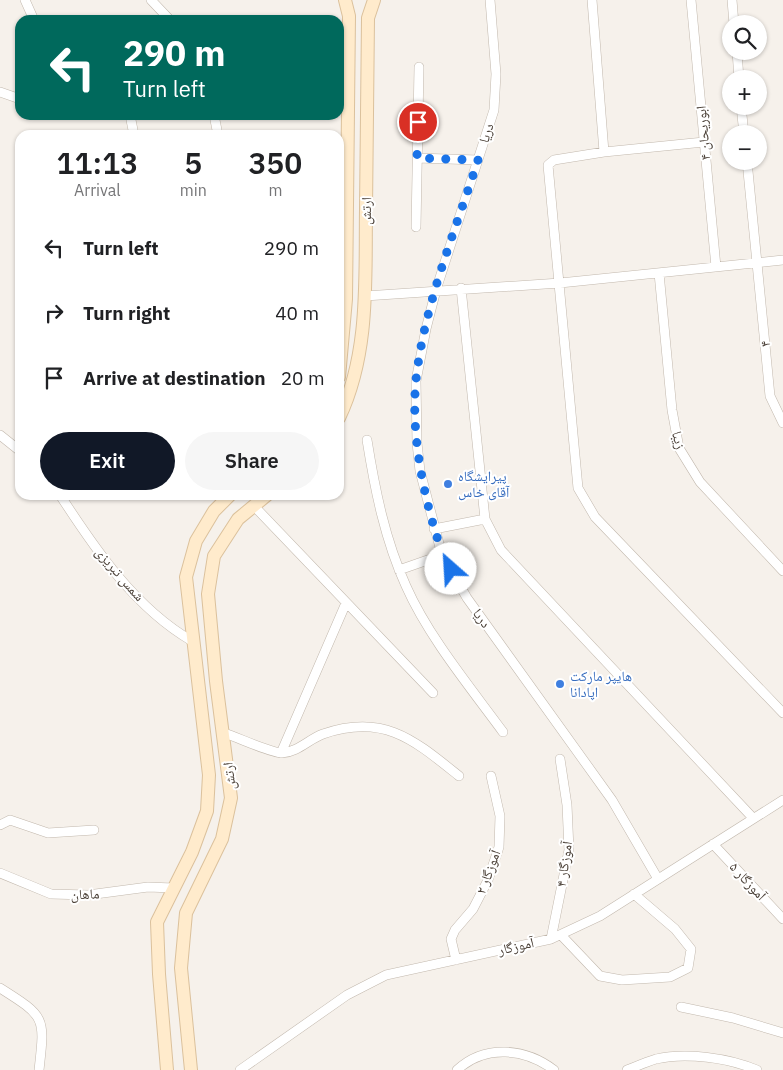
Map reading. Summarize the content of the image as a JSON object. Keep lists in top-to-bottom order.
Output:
{
  "streets": {
    "main road": ["ارتش"],
    "street": [
      "دریا",
      "ابوریحان ۴",
      "۴",
      "زیبا",
      "شمس تبریزی",
      "آموزگار ۴",
      "آموزگار ۲",
      "آموزگار ۵",
      "ماهان",
      "آموزگار"
    ]
  },
  "crossings": [
    ["دریا", "آموزگار"],
    ["ارتش", "شمس تبریزی"],
    ["ارتش", "ماهان"],
    ["آموزگار ۴", "آموزگار"],
    ["آموزگار ۲", "آموزگار"],
    ["آموزگار ۵", "آموزگار"]
  ],
  "places": ["پیرایشگاه آقای خاس", "هایپر مارکت اپادانا"],
  "page": {
    "map_buttons": ["+", "−"],
    "turn": ["290 m", "Turn left"],
    "eta": [
      "11:13",
      "Arrival",
      "5",
      "min",
      "350",
      "m"
    ],
    "list": [
      {
        "name": "Turn left",
        "value": "290 m"
      },
      {
        "name": "Turn right",
        "value": "40 m"
      },
      {
        "name": "Arrive at destination",
        "value": "20 m"
      }
    ],
    "buttons": ["Exit", "Share"]
  }
}
